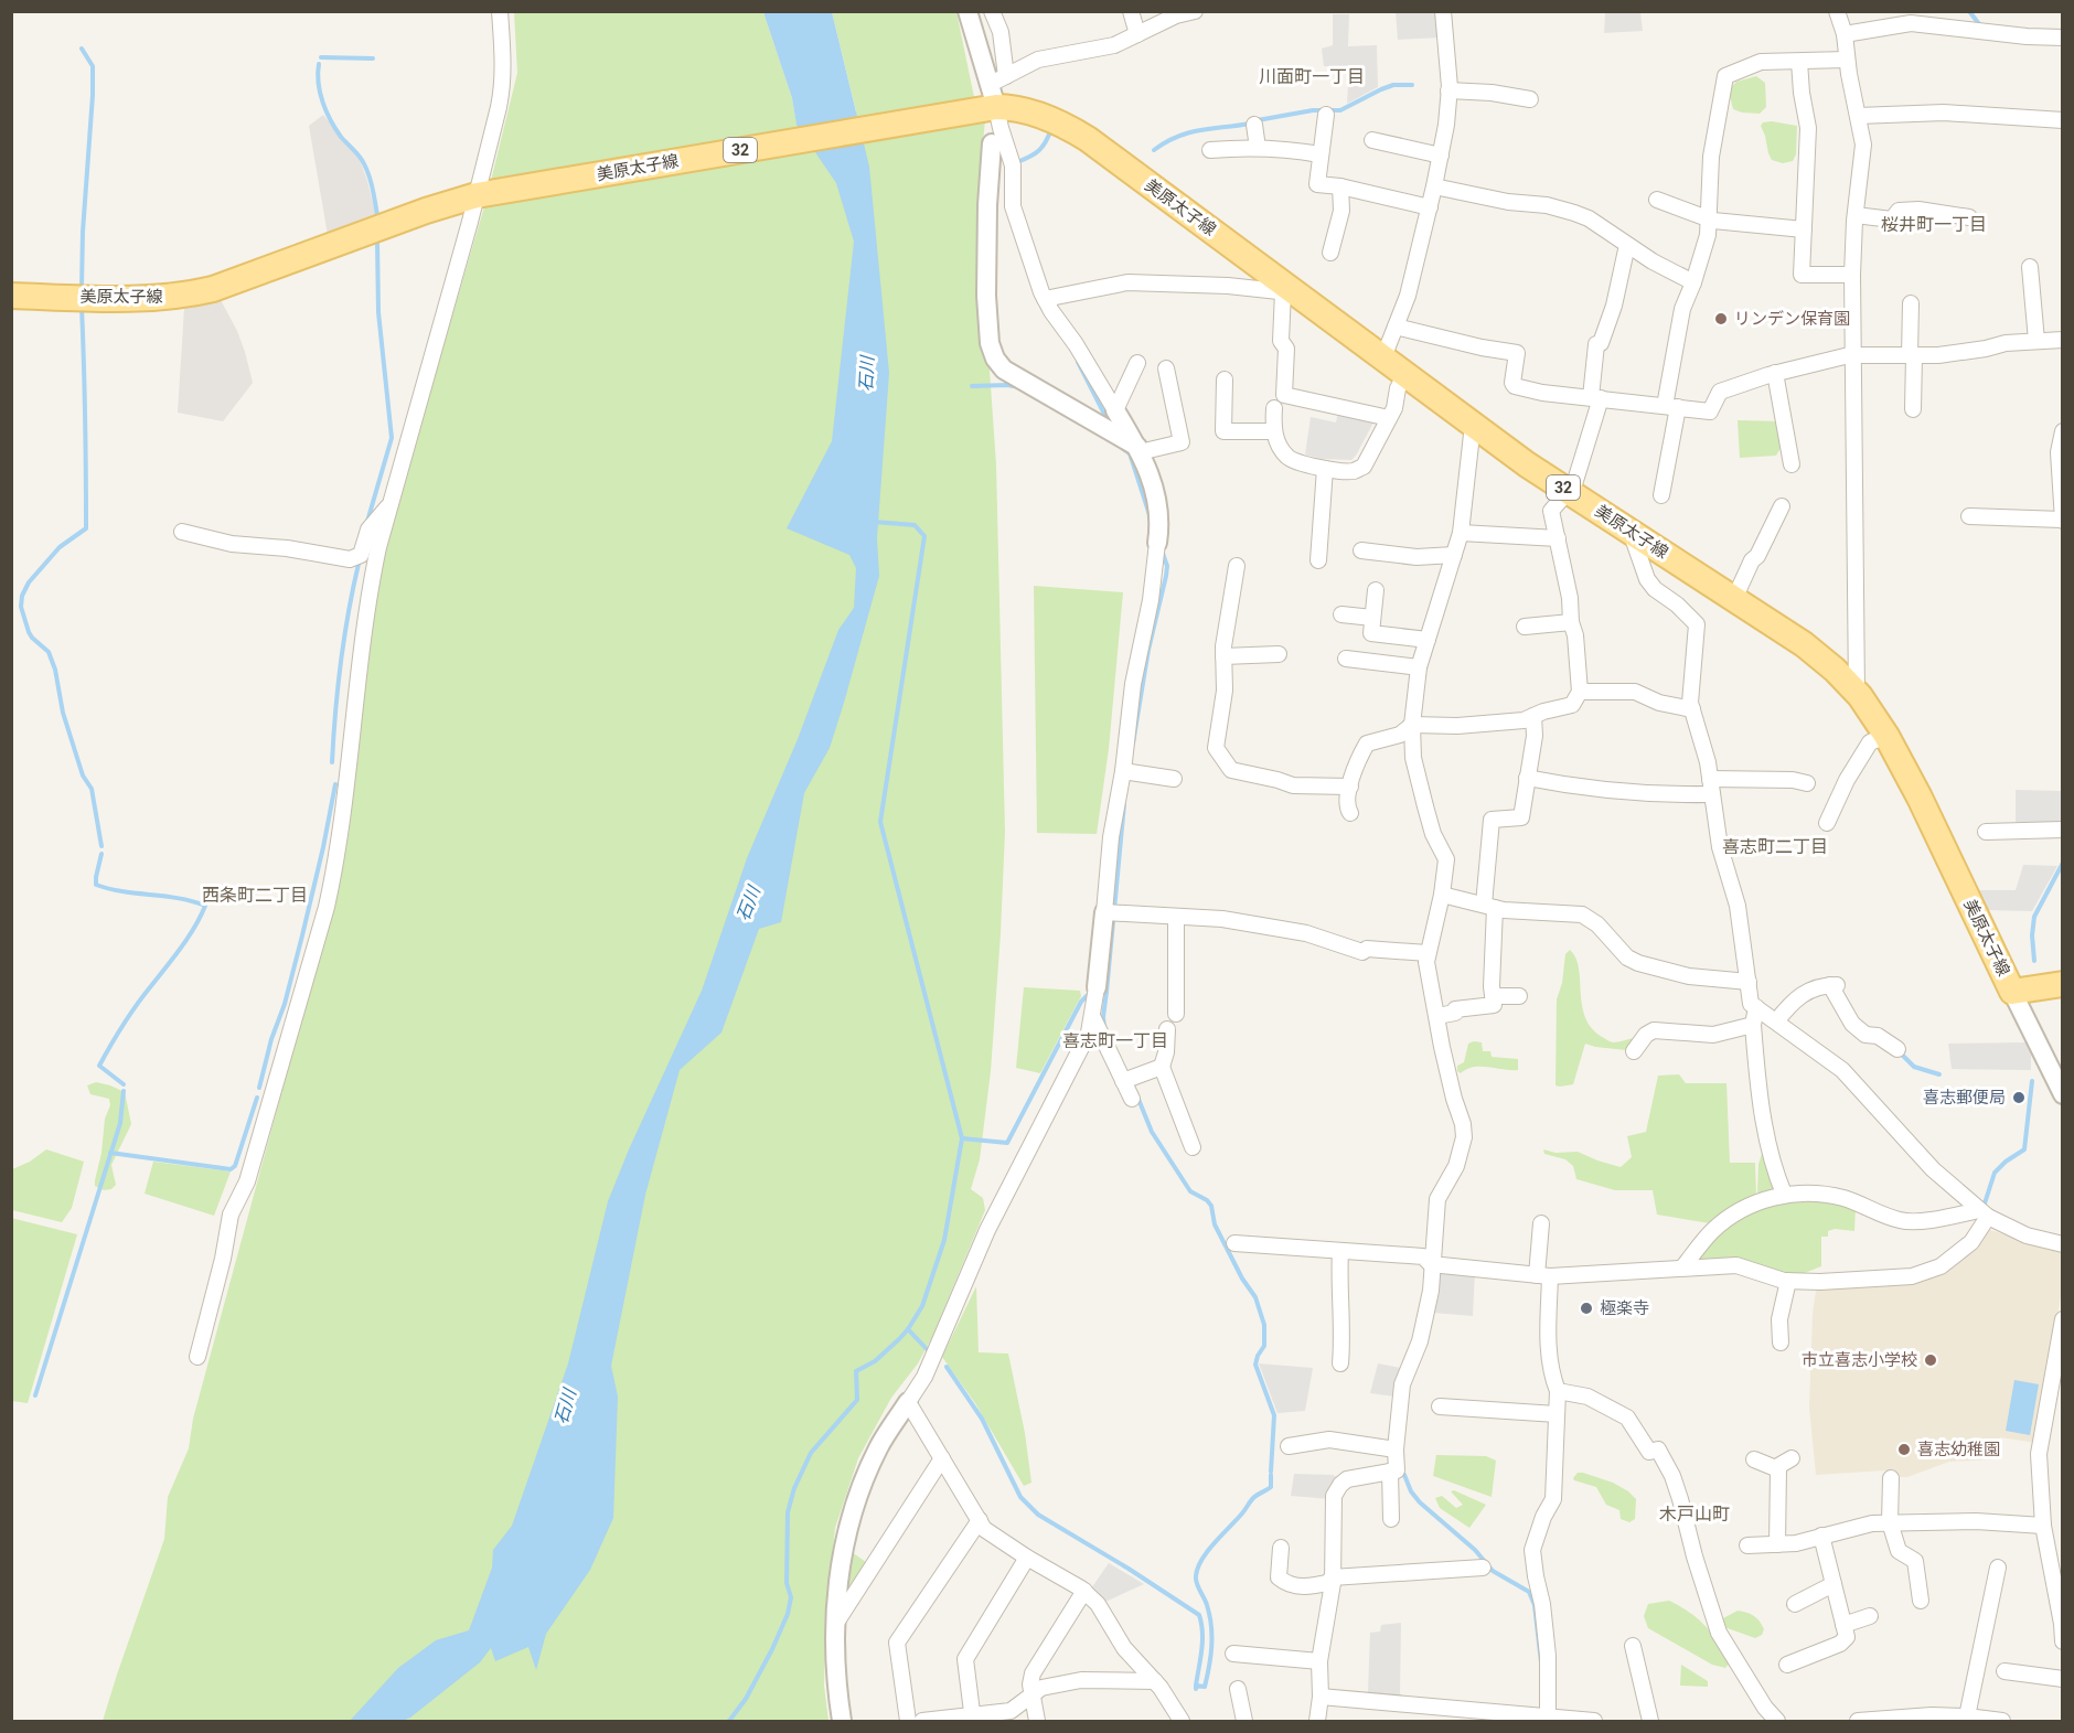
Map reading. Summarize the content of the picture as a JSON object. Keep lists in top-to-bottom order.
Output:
{
  "streets": {
    "main road": ["32", "美原太子線"]
  },
  "districts": [
    "川面町一丁目",
    "桜井町一丁目",
    "喜志町二丁目",
    "西条町二丁目",
    "喜志町一丁目",
    "木戸山町"
  ],
  "water": ["石川"],
  "places": [
    "リンデン保育園",
    "喜志郵便局",
    "極楽寺",
    "市立喜志小学校",
    "喜志幼稚園"
  ]
}
